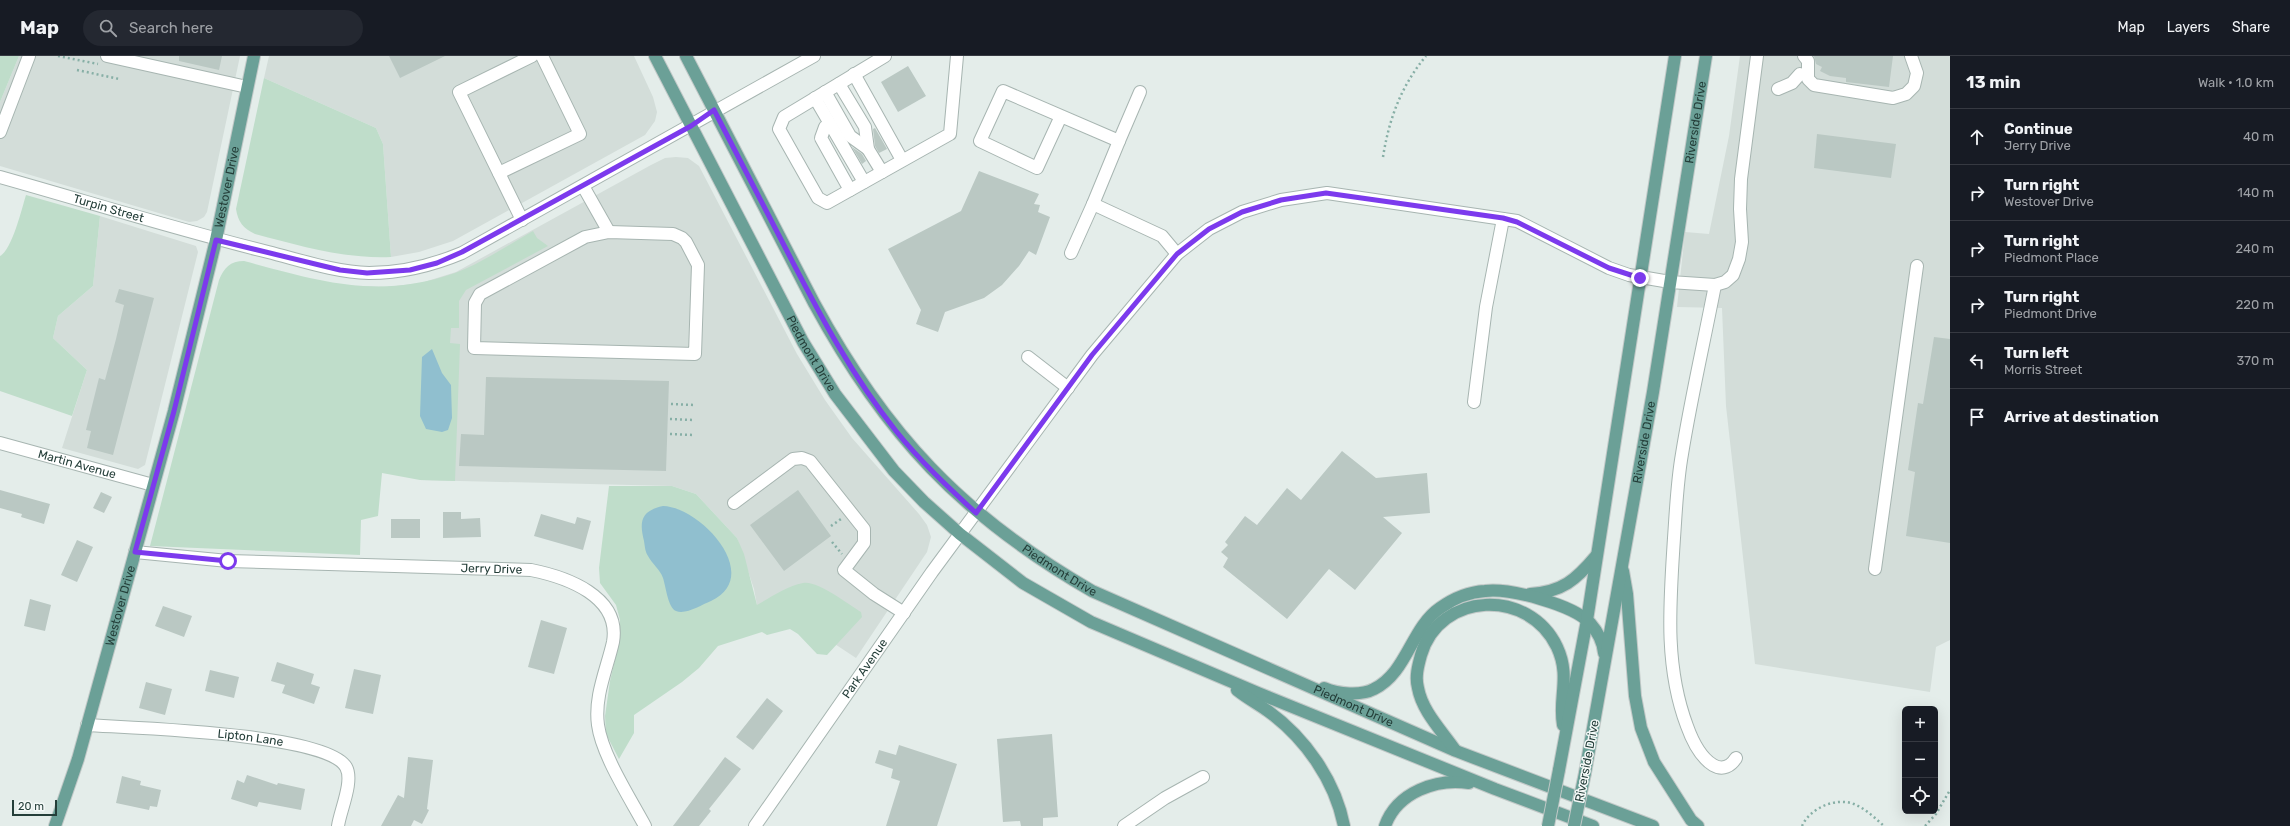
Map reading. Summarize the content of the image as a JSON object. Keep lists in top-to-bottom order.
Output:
{
  "streets": {
    "main road": ["Riverside Drive", "Westover Drive", "Piedmont Drive"],
    "street": [
      "Turpin Street",
      "Martin Avenue",
      "Jerry Drive",
      "Park Avenue",
      "Lipton Lane"
    ]
  },
  "crossings": [
    ["Riverside Drive", "Park Avenue"],
    ["Westover Drive", "Turpin Street"],
    ["Westover Drive", "Martin Avenue"],
    ["Westover Drive", "Jerry Drive"],
    ["Westover Drive", "Lipton Lane"],
    ["Turpin Street", "Piedmont Drive"],
    ["Piedmont Drive", "Park Avenue"]
  ],
  "scale_bar": "20 m",
  "page": {
    "header": "Map",
    "search": "Search here",
    "nav": ["Map", "Layers", "Share"],
    "heading": ["13 min", "Walk · 1.0 km"],
    "list": [
      ["Continue", "Jerry Drive", "40 m"],
      ["Turn right", "Westover Drive", "140 m"],
      ["Turn right", "Piedmont Place", "240 m"],
      ["Turn right", "Piedmont Drive", "220 m"],
      ["Turn left", "Morris Street", "370 m"],
      "Arrive at destination"
    ],
    "map_buttons": ["+", "−"],
    "scale": "20 m"
  }
}
